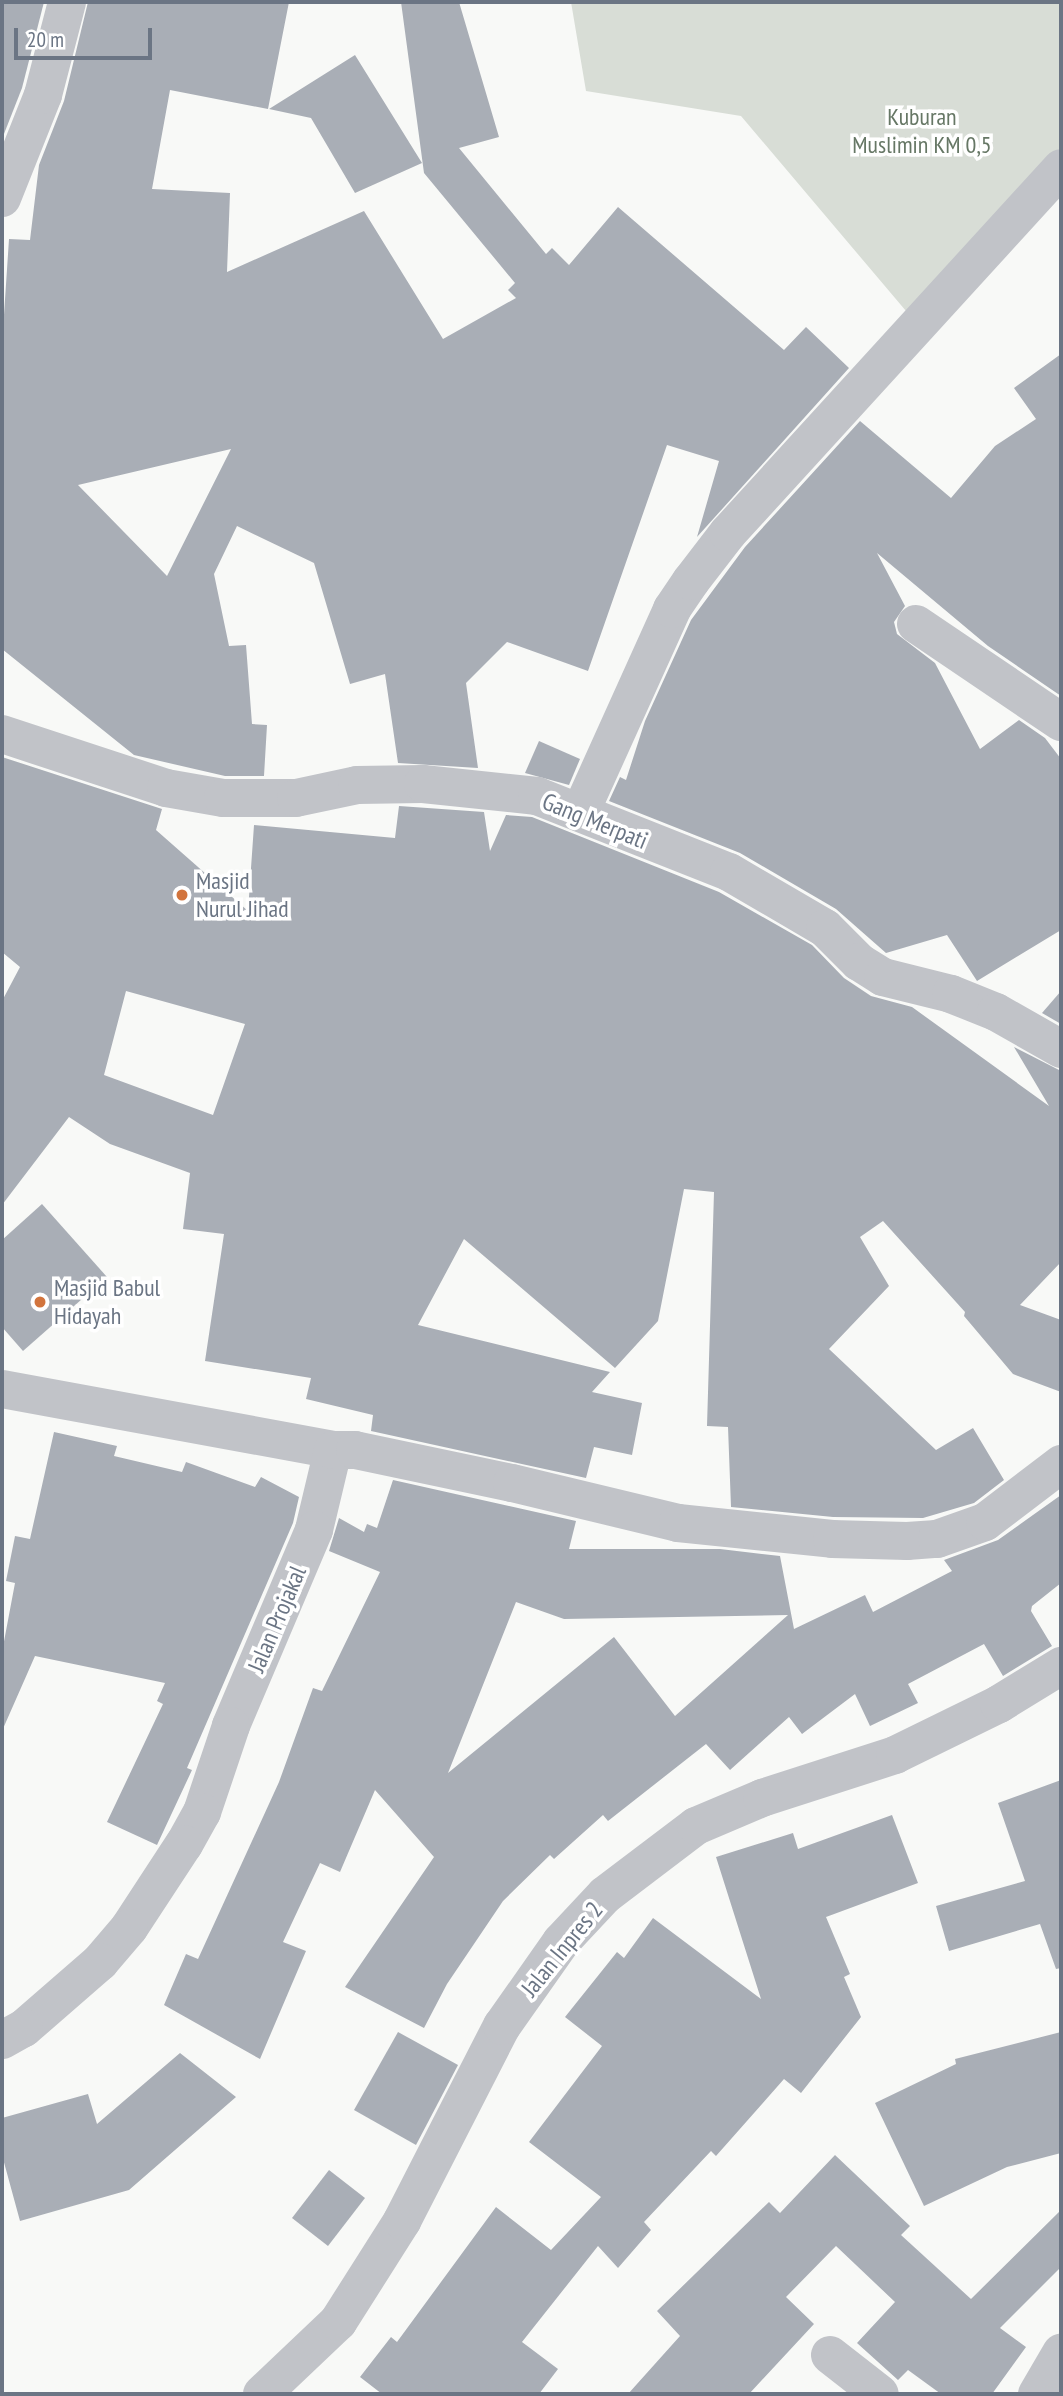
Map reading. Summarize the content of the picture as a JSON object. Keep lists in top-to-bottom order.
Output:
{
  "streets": {
    "street": ["Gang Merpati", "Jalan Projakal", "Jalan Inpres 2"]
  },
  "parks": ["Kuburan Muslimin KM 0,5"],
  "places": ["Masjid Nurul Jihad", "Masjid Babul Hidayah"],
  "scale_bar": "20 m"
}
